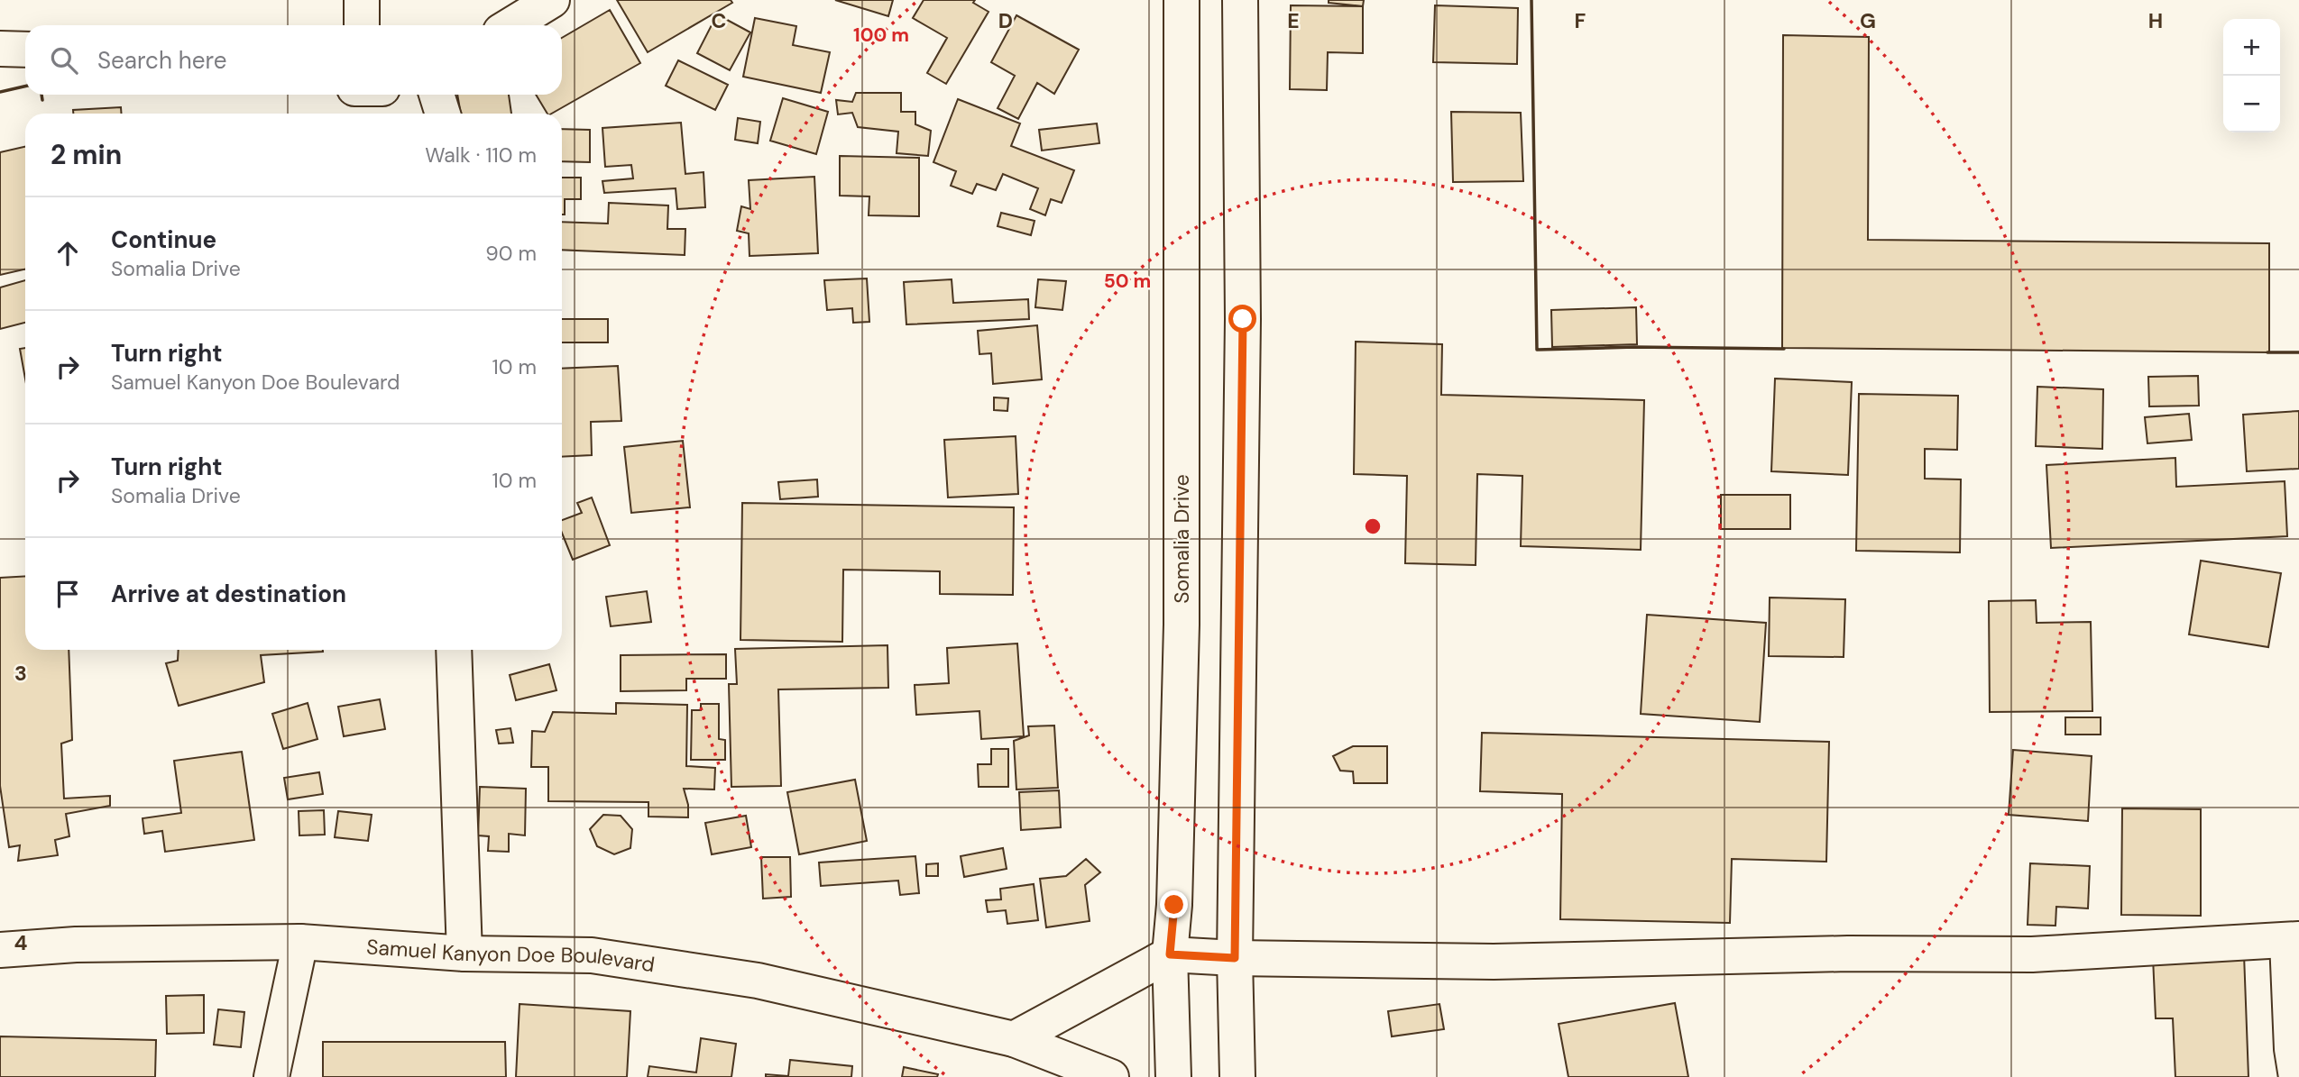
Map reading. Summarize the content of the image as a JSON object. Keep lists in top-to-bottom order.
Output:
{
  "streets": {
    "street": ["Somalia Drive", "Samuel Kanyon Doe Boulevard"]
  },
  "page": {
    "map_buttons": ["+", "−"],
    "search": "Search here",
    "heading": ["2 min", "Walk · 110 m"],
    "list": [
      ["Continue", "Somalia Drive", "90 m"],
      ["Turn right", "Samuel Kanyon Doe Boulevard", "10 m"],
      ["Turn right", "Somalia Drive", "10 m"],
      "Arrive at destination"
    ]
  },
  "grid": {
    "columns": [
      "C",
      "D",
      "E",
      "F",
      "G",
      "H"
    ],
    "rows": ["3", "4"]
  },
  "rings": ["100 m", "50 m"]
}
